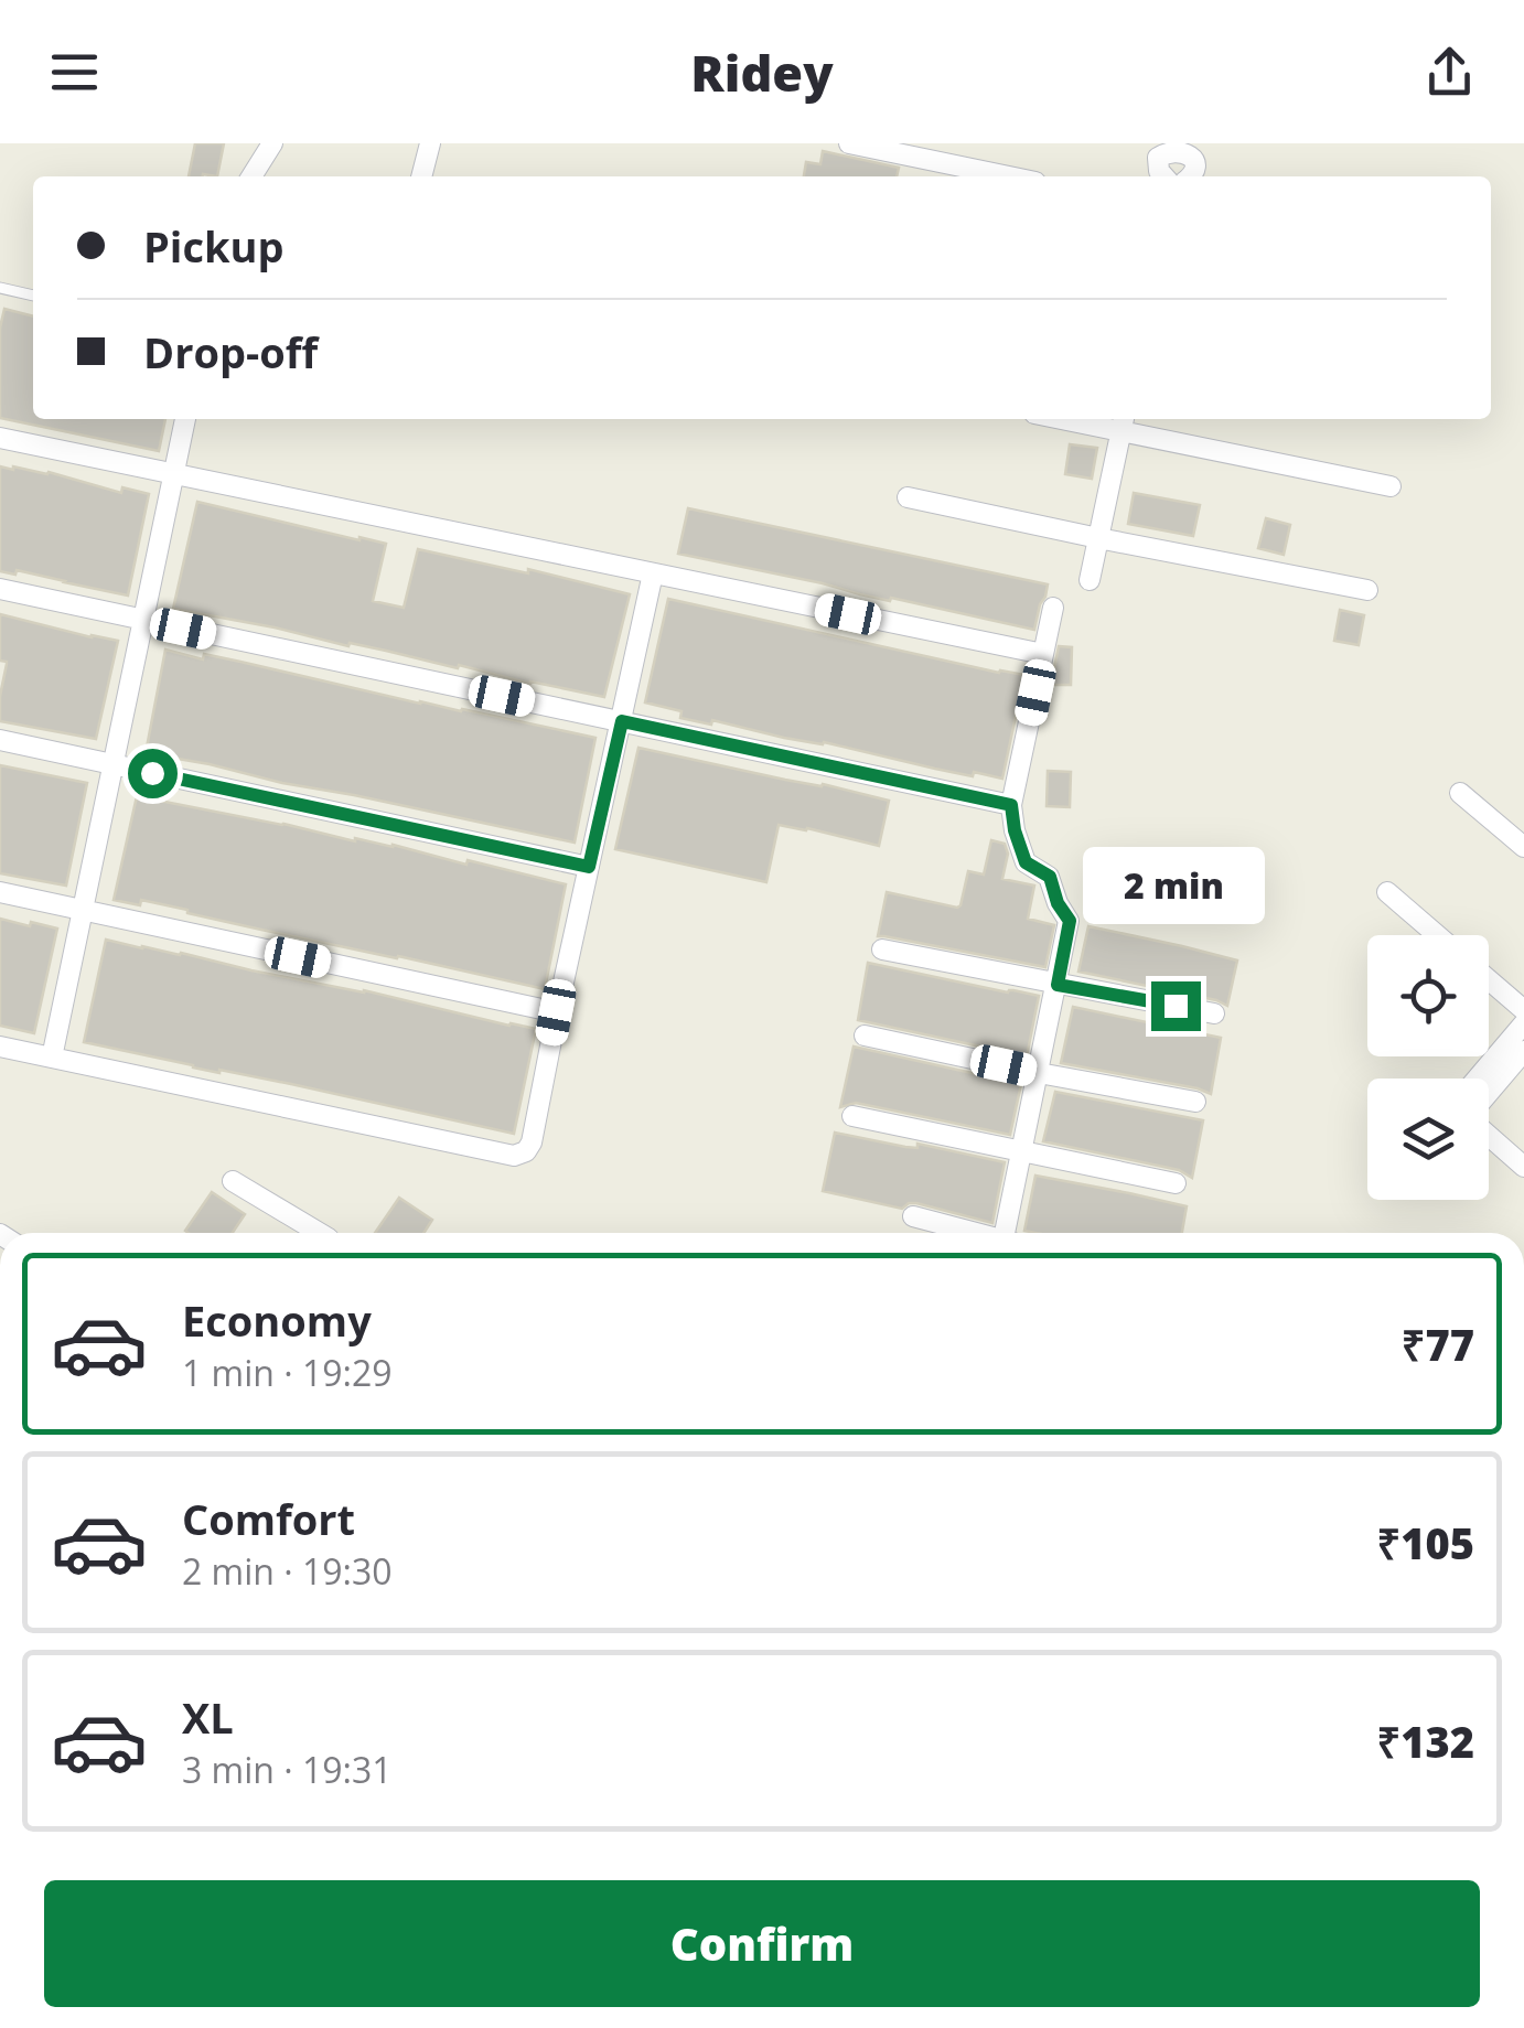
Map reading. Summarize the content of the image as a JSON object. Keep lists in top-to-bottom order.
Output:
{
  "page": {
    "header": "Ridey",
    "banner": ["Pickup", "Drop-off"],
    "bubble": "2 min",
    "list": [
      {
        "name": "Economy",
        "note": "1 min · 19:29",
        "value": "₹77"
      },
      {
        "name": "Comfort",
        "note": "2 min · 19:30",
        "value": "₹105"
      },
      {
        "name": "XL",
        "note": "3 min · 19:31",
        "value": "₹132"
      }
    ],
    "buttons": "Confirm"
  }
}
